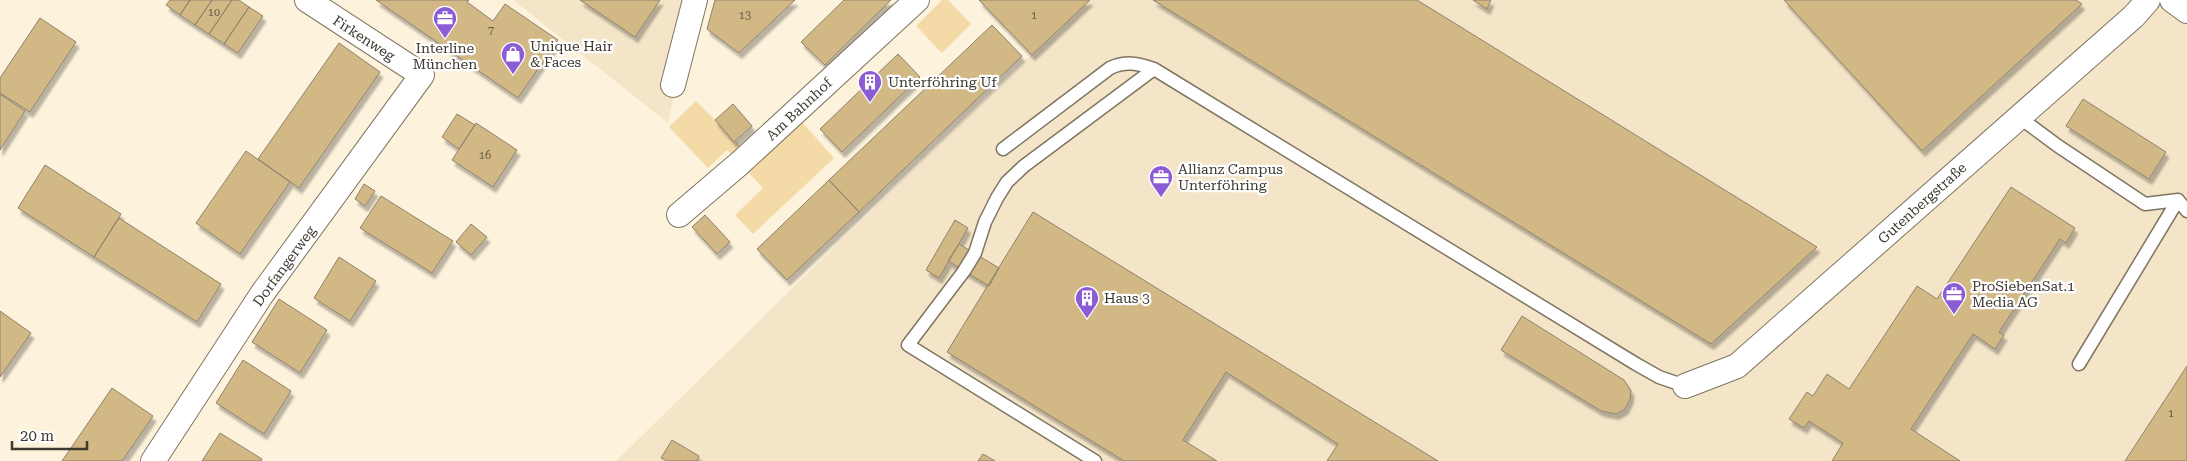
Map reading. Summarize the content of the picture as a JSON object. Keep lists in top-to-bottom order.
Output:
{
  "streets": {
    "street": [
      "Firkenweg",
      "Am Bahnhof",
      "Gutenbergstraße",
      "Dorfangerweg"
    ]
  },
  "crossings": [
    ["Firkenweg", "Dorfangerweg"]
  ],
  "places": {
    "office": ["Interline München", "Allianz Campus Unterföhring", "ProSiebenSat.1 Media AG"],
    "shop": ["Unique Hair & Faces"],
    "building": ["Unterföhring Uf", "Haus 3"]
  },
  "house_numbers": [
    "10",
    "13",
    "1",
    "7",
    "16",
    "1"
  ],
  "scale_bar": "20 m"
}
